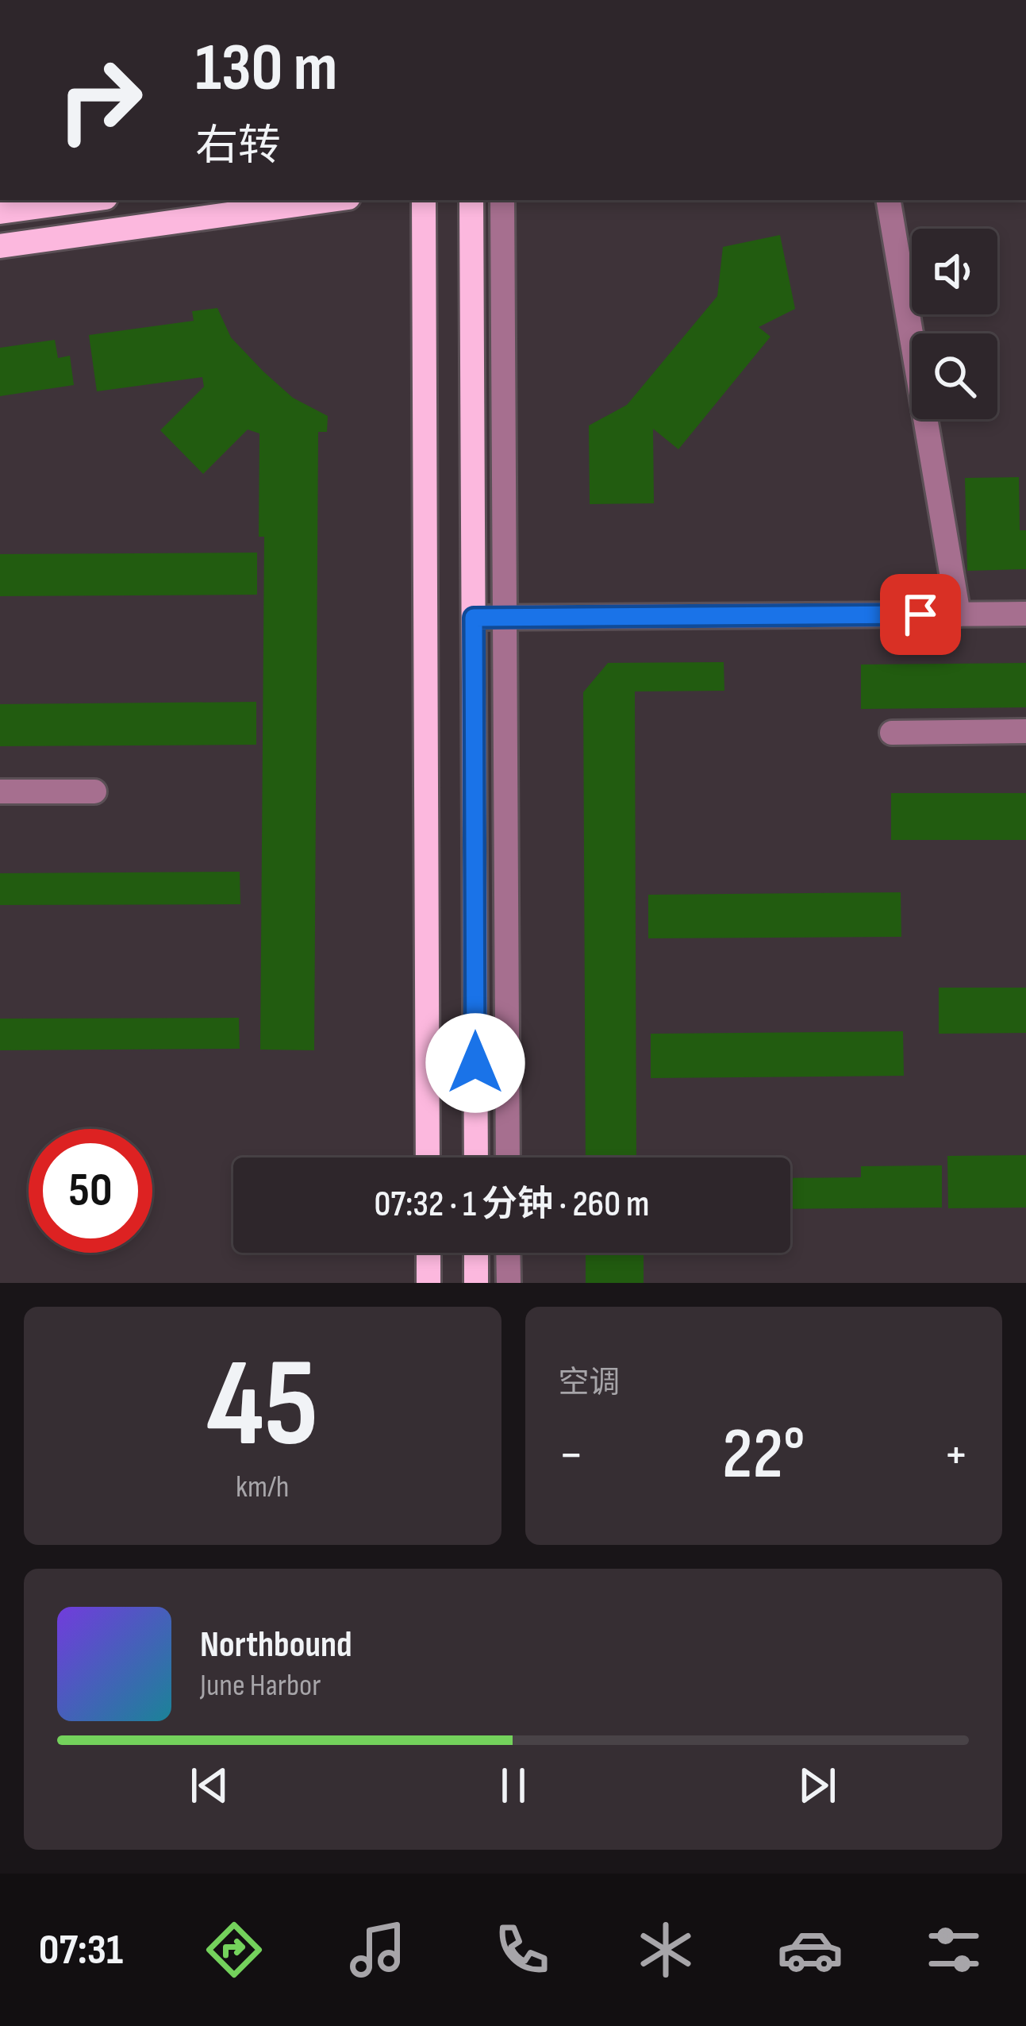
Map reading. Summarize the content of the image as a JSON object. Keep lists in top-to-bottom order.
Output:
{
  "page": {
    "turn": ["130 m", "右转"],
    "limit": "50",
    "trip": "07:32 · 1 分钟 · 260 m",
    "tile": [
      ["45", "km/h"],
      "空调"
    ],
    "heat": ["−", "22°", "+"],
    "song": ["Northbound", "June Harbor"],
    "tabs": "07:31"
  }
}
